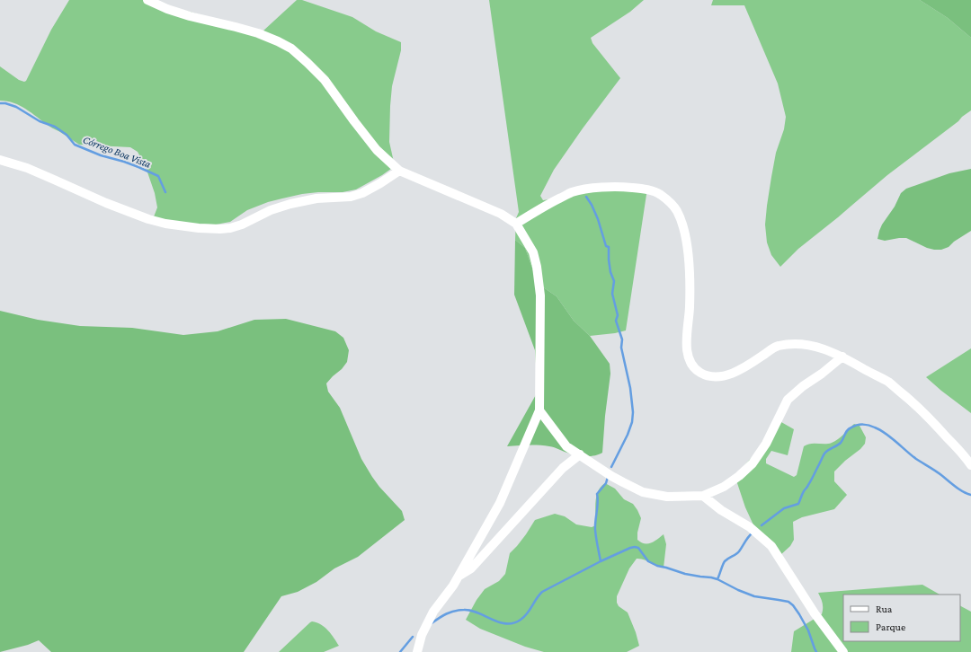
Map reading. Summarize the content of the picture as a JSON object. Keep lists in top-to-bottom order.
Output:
{
  "water": ["Córrego Boa Vista"],
  "legend": ["Rua", "Parque"]
}
